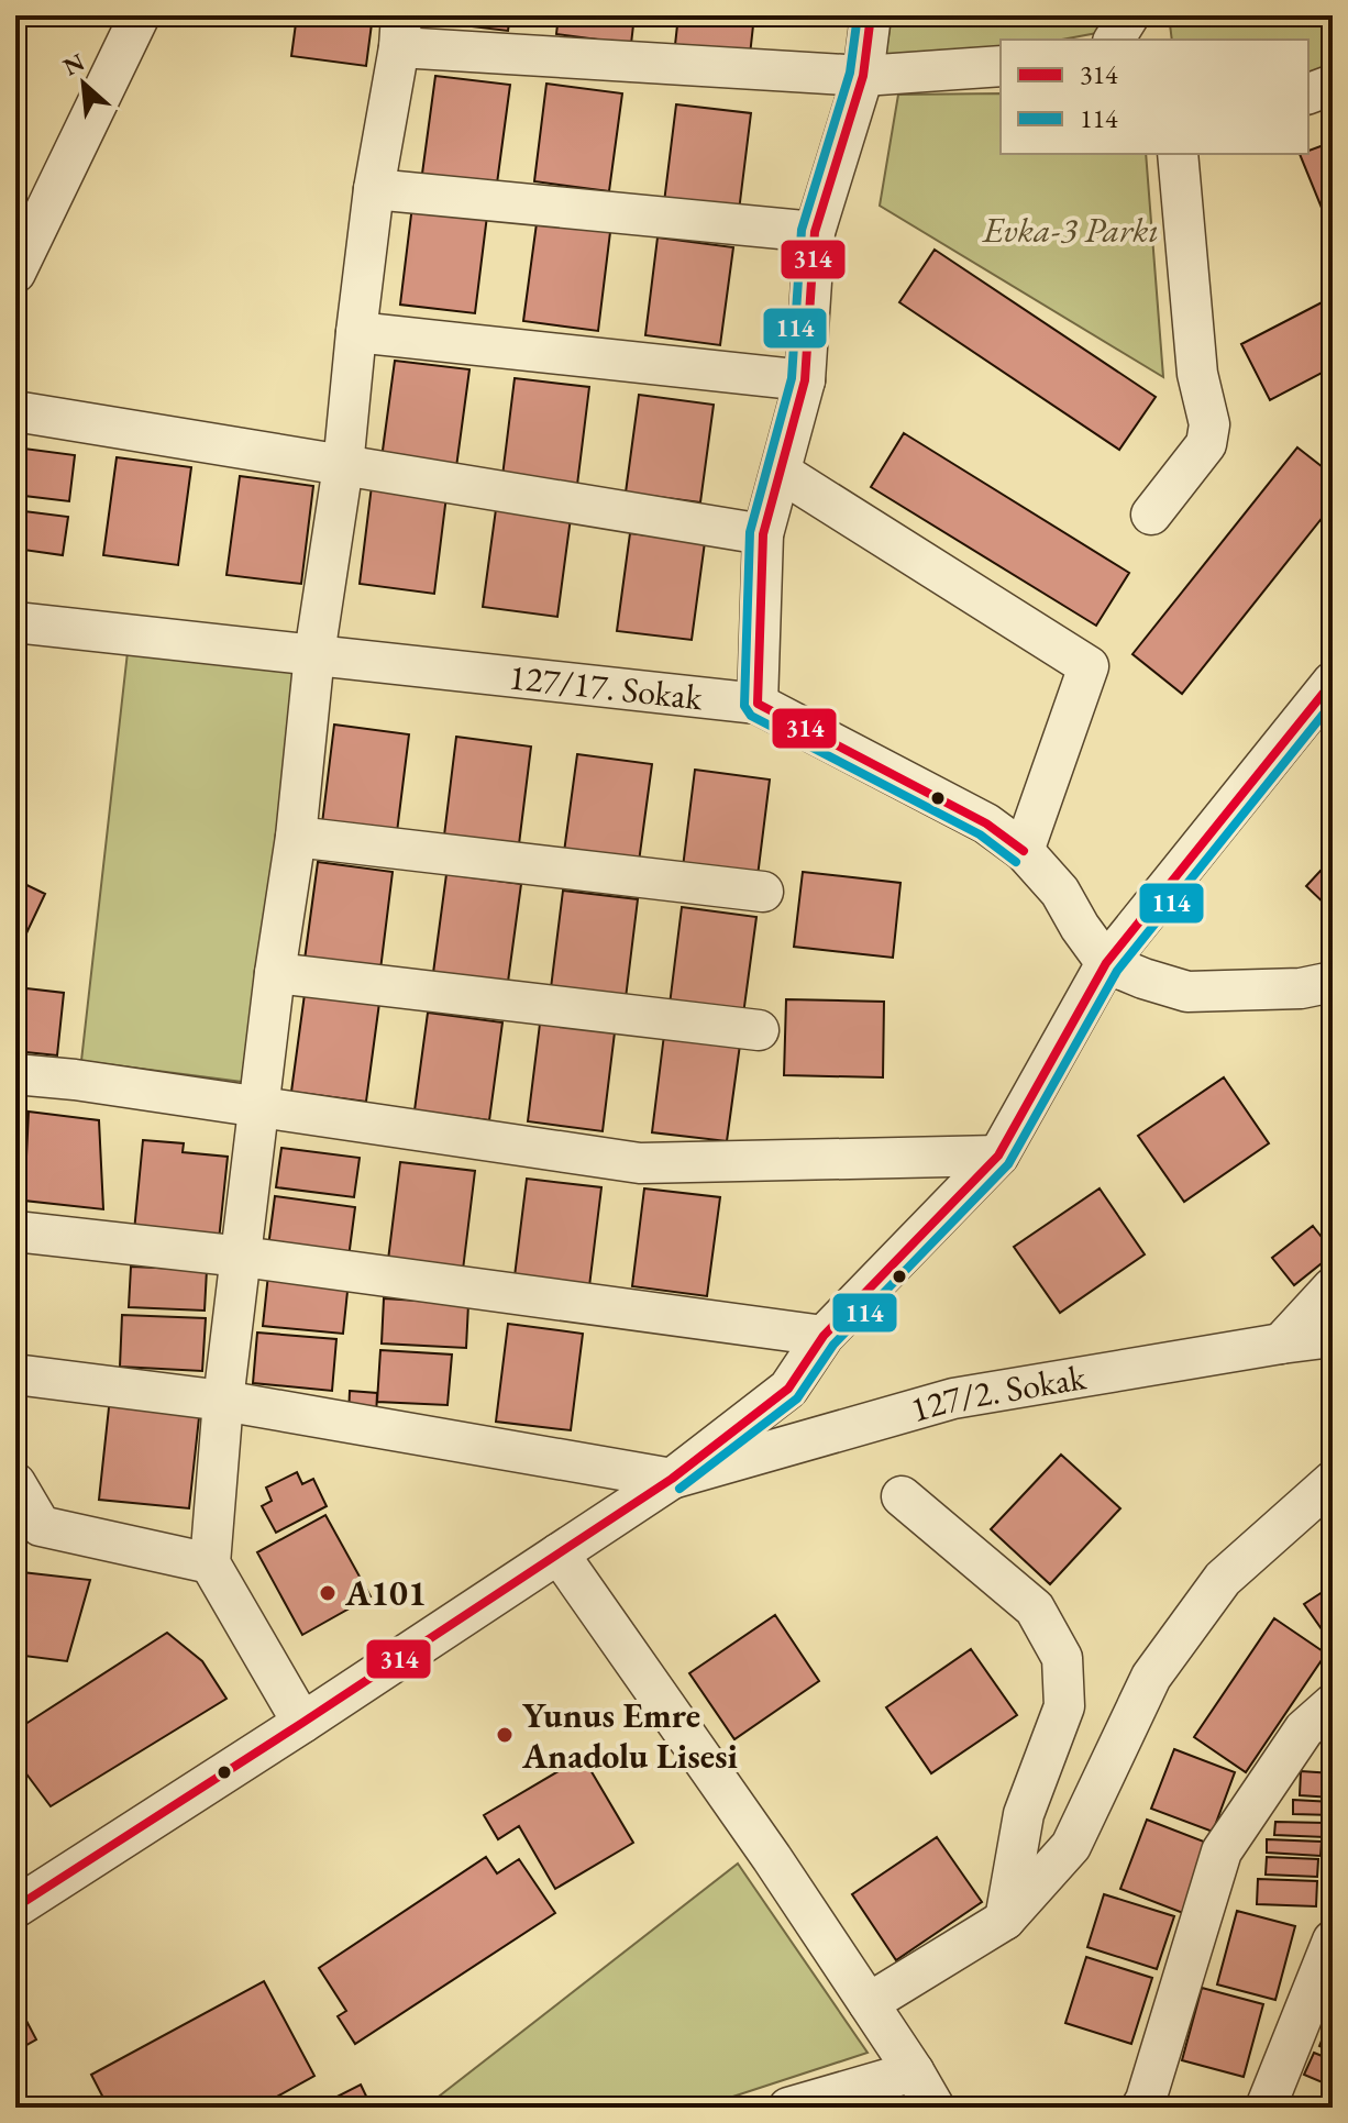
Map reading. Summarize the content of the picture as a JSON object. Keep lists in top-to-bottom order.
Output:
{
  "streets": {
    "street": ["127/17. Sokak", "127/2. Sokak"]
  },
  "parks": ["Evka-3 Parkı"],
  "places": ["A101", "Yunus Emre Anadolu Lisesi"],
  "lines": ["transit line 314", "transit line 114"],
  "legend": ["314", "114"],
  "north": "top left"
}
